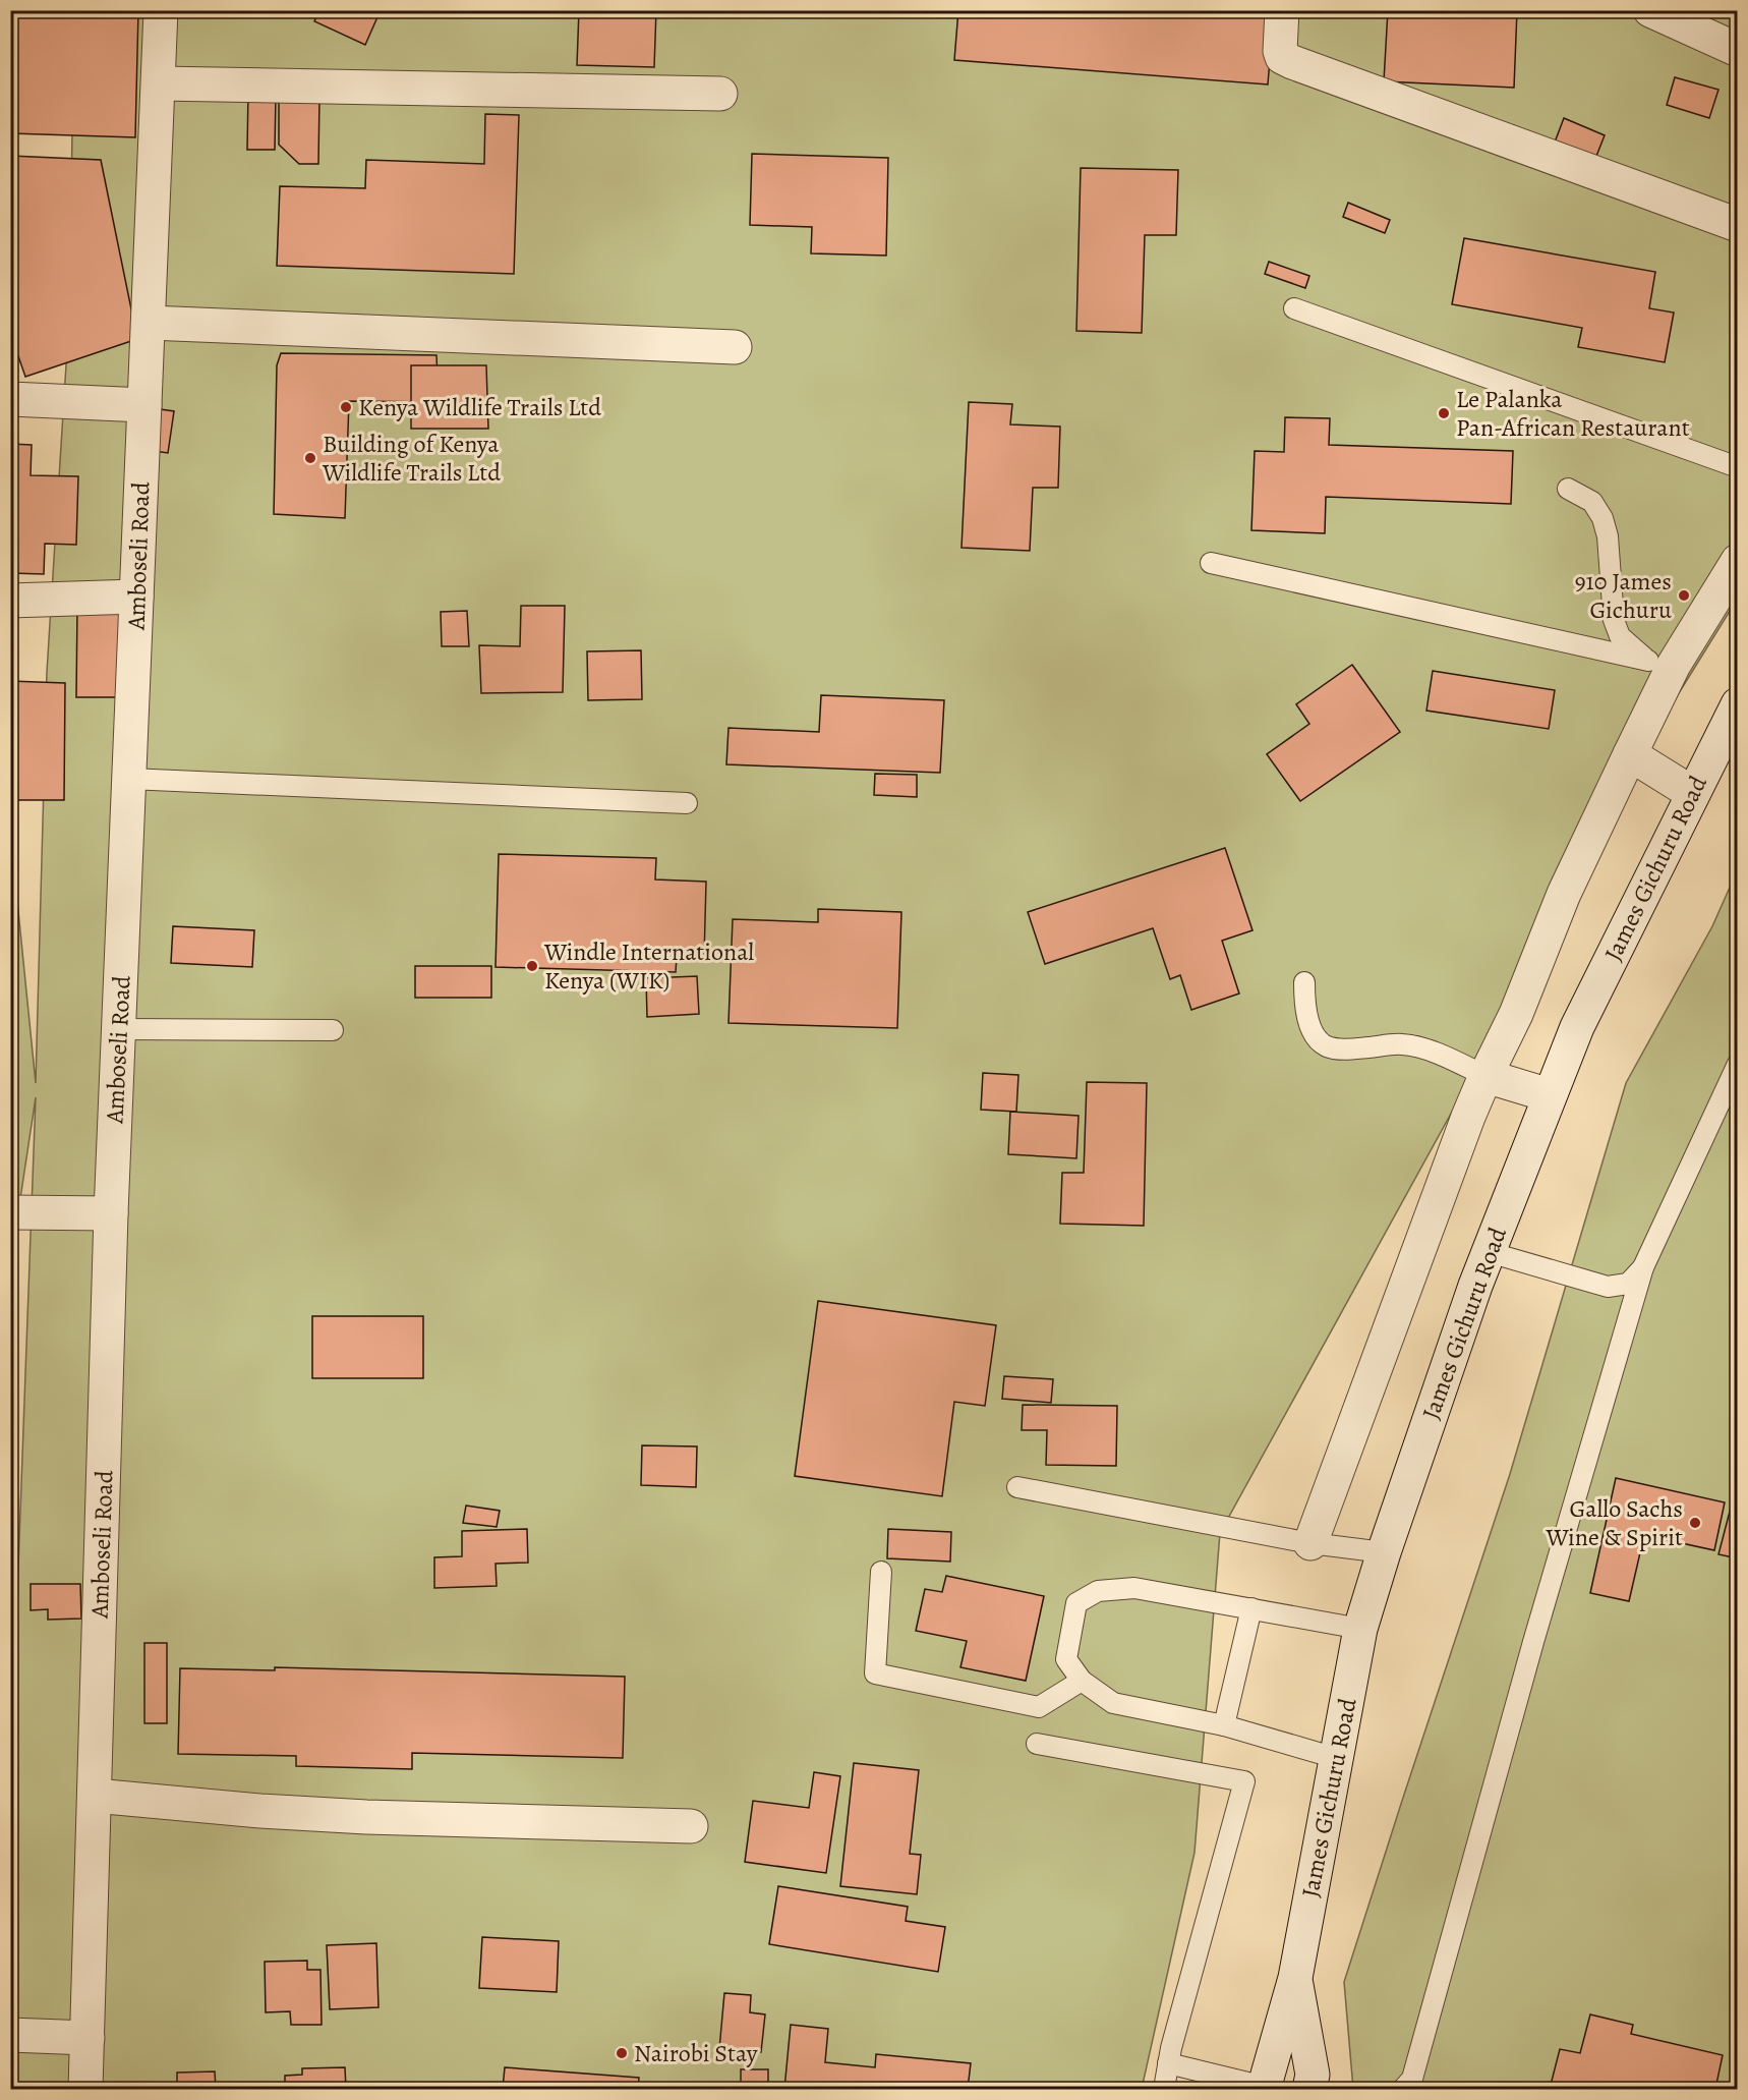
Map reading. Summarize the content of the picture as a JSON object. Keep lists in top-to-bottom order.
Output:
{
  "streets": {
    "street": ["Amboseli Road", "James Gichuru Road"]
  },
  "places": [
    "Kenya Wildlife Trails Ltd",
    "Le Palanka Pan-African Restaurant",
    "Building of Kenya Wildlife Trails Ltd",
    "910 James Gichuru",
    "Windle International Kenya (WIK)",
    "Gallo Sachs Wine & Spirit",
    "Nairobi Stay"
  ]
}
